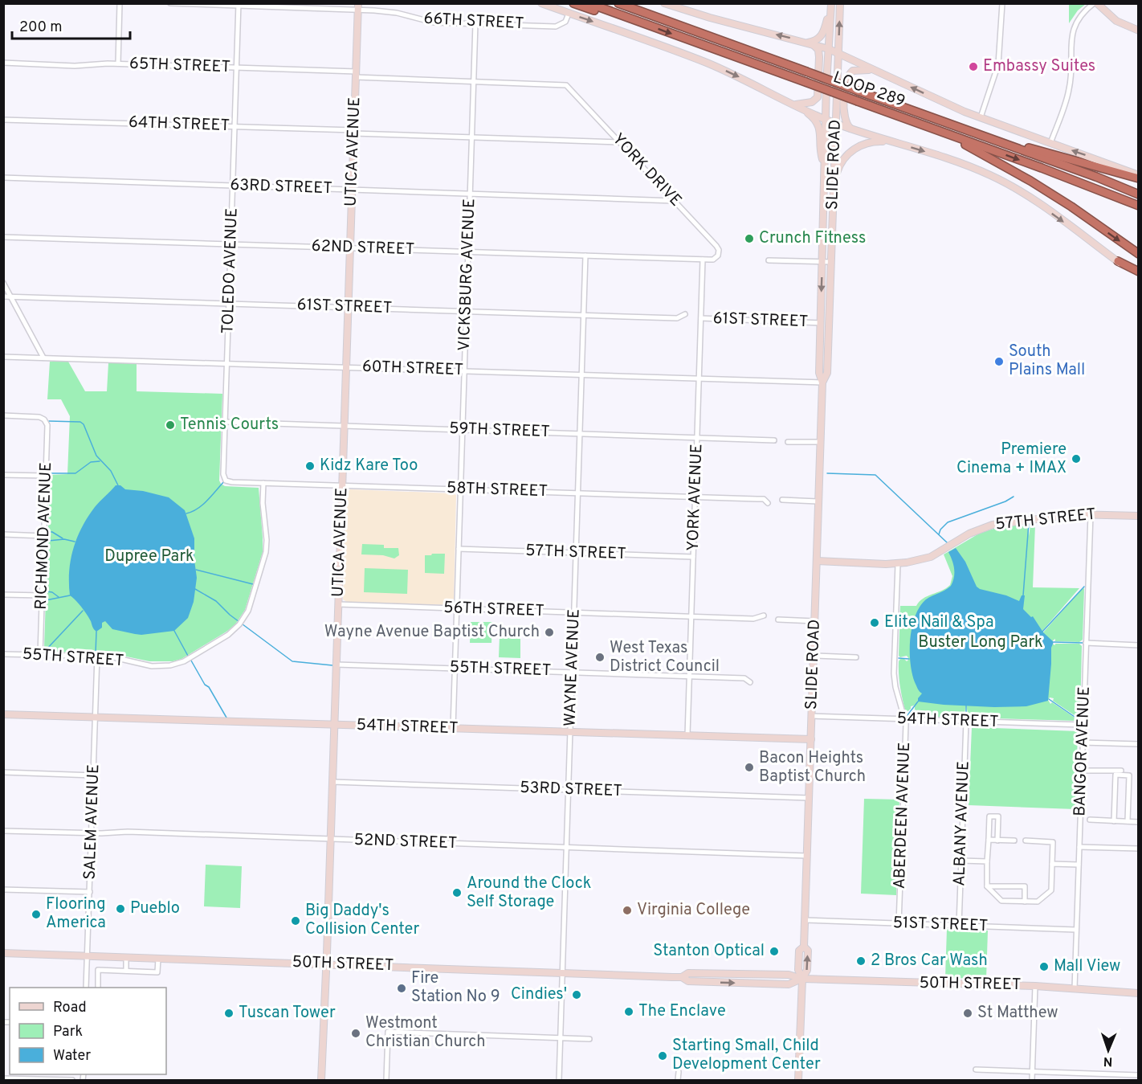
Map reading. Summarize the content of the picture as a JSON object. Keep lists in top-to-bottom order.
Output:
{
  "streets": {
    "highway": ["LOOP 289"],
    "main road": [
      "UTICA AVENUE",
      "SLIDE ROAD",
      "57TH STREET",
      "54TH STREET",
      "50TH STREET"
    ],
    "street": [
      "66TH STREET",
      "65TH STREET",
      "64TH STREET",
      "YORK DRIVE",
      "63RD STREET",
      "62ND STREET",
      "TOLEDO AVENUE",
      "VICKSBURG AVENUE",
      "61ST STREET",
      "60TH STREET",
      "59TH STREET",
      "58TH STREET",
      "YORK AVENUE",
      "RICHMOND AVENUE",
      "56TH STREET",
      "55TH STREET",
      "WAYNE AVENUE",
      "BANGOR AVENUE",
      "53RD STREET",
      "ABERDEEN AVENUE",
      "SALEM AVENUE",
      "ALBANY AVENUE",
      "52ND STREET",
      "51ST STREET"
    ]
  },
  "crossings": [
    ["66TH STREET", "UTICA AVENUE"],
    ["66TH STREET", "TOLEDO AVENUE"],
    ["66TH STREET", "VICKSBURG AVENUE"],
    ["65TH STREET", "UTICA AVENUE"],
    ["65TH STREET", "YORK DRIVE"],
    ["65TH STREET", "TOLEDO AVENUE"],
    ["65TH STREET", "VICKSBURG AVENUE"],
    ["64TH STREET", "UTICA AVENUE"],
    ["64TH STREET", "YORK DRIVE"],
    ["64TH STREET", "TOLEDO AVENUE"],
    ["64TH STREET", "VICKSBURG AVENUE"],
    ["UTICA AVENUE", "63RD STREET"],
    ["UTICA AVENUE", "62ND STREET"],
    ["UTICA AVENUE", "61ST STREET"],
    ["UTICA AVENUE", "60TH STREET"],
    ["UTICA AVENUE", "59TH STREET"],
    ["UTICA AVENUE", "58TH STREET"],
    ["UTICA AVENUE", "56TH STREET"],
    ["UTICA AVENUE", "55TH STREET"],
    ["UTICA AVENUE", "54TH STREET"],
    ["UTICA AVENUE", "53RD STREET"],
    ["UTICA AVENUE", "52ND STREET"],
    ["UTICA AVENUE", "50TH STREET"],
    ["SLIDE ROAD", "61ST STREET"],
    ["SLIDE ROAD", "60TH STREET"],
    ["SLIDE ROAD", "57TH STREET"],
    ["SLIDE ROAD", "54TH STREET"],
    ["SLIDE ROAD", "53RD STREET"],
    ["SLIDE ROAD", "52ND STREET"],
    ["SLIDE ROAD", "51ST STREET"],
    ["SLIDE ROAD", "50TH STREET"],
    ["YORK DRIVE", "63RD STREET"],
    ["YORK DRIVE", "62ND STREET"],
    ["63RD STREET", "TOLEDO AVENUE"],
    ["63RD STREET", "VICKSBURG AVENUE"],
    ["62ND STREET", "TOLEDO AVENUE"],
    ["62ND STREET", "VICKSBURG AVENUE"],
    ["62ND STREET", "YORK AVENUE"],
    ["62ND STREET", "WAYNE AVENUE"],
    ["TOLEDO AVENUE", "61ST STREET"],
    ["TOLEDO AVENUE", "60TH STREET"],
    ["TOLEDO AVENUE", "59TH STREET"],
    ["TOLEDO AVENUE", "58TH STREET"],
    ["VICKSBURG AVENUE", "61ST STREET"],
    ["VICKSBURG AVENUE", "60TH STREET"],
    ["VICKSBURG AVENUE", "59TH STREET"],
    ["VICKSBURG AVENUE", "58TH STREET"],
    ["VICKSBURG AVENUE", "57TH STREET"],
    ["VICKSBURG AVENUE", "56TH STREET"],
    ["VICKSBURG AVENUE", "55TH STREET"],
    ["VICKSBURG AVENUE", "54TH STREET"],
    ["61ST STREET", "YORK AVENUE"],
    ["61ST STREET", "WAYNE AVENUE"],
    ["60TH STREET", "YORK AVENUE"],
    ["60TH STREET", "WAYNE AVENUE"],
    ["59TH STREET", "YORK AVENUE"],
    ["59TH STREET", "WAYNE AVENUE"],
    ["58TH STREET", "YORK AVENUE"],
    ["58TH STREET", "55TH STREET"],
    ["58TH STREET", "WAYNE AVENUE"],
    ["YORK AVENUE", "57TH STREET"],
    ["YORK AVENUE", "56TH STREET"],
    ["YORK AVENUE", "55TH STREET"],
    ["YORK AVENUE", "54TH STREET"],
    ["57TH STREET", "WAYNE AVENUE"],
    ["57TH STREET", "BANGOR AVENUE"],
    ["57TH STREET", "ABERDEEN AVENUE"],
    ["RICHMOND AVENUE", "55TH STREET"],
    ["56TH STREET", "WAYNE AVENUE"],
    ["55TH STREET", "WAYNE AVENUE"],
    ["55TH STREET", "SALEM AVENUE"],
    ["WAYNE AVENUE", "54TH STREET"],
    ["WAYNE AVENUE", "53RD STREET"],
    ["WAYNE AVENUE", "52ND STREET"],
    ["WAYNE AVENUE", "50TH STREET"],
    ["54TH STREET", "BANGOR AVENUE"],
    ["54TH STREET", "ABERDEEN AVENUE"],
    ["54TH STREET", "SALEM AVENUE"],
    ["54TH STREET", "ALBANY AVENUE"],
    ["BANGOR AVENUE", "51ST STREET"],
    ["BANGOR AVENUE", "50TH STREET"],
    ["ABERDEEN AVENUE", "51ST STREET"],
    ["SALEM AVENUE", "52ND STREET"],
    ["SALEM AVENUE", "50TH STREET"],
    ["ALBANY AVENUE", "51ST STREET"]
  ],
  "parks": ["Dupree Park", "Buster Long Park"],
  "places": [
    "Embassy Suites",
    "Crunch Fitness",
    "South Plains Mall",
    "Tennis Courts",
    "Premiere Cinema + IMAX",
    "Kidz Kare Too",
    "Elite Nail & Spa",
    "Wayne Avenue Baptist Church",
    "West Texas District Council",
    "Bacon Heights Baptist Church",
    "Around the Clock Self Storage",
    "Pueblo",
    "Virginia College",
    "Flooring America",
    "Big Daddy's Collision Center",
    "Stanton Optical",
    "2 Bros Car Wash",
    "Mall View",
    "Fire Station No 9",
    "Cindies'",
    "The Enclave",
    "Tuscan Tower",
    "St Matthew",
    "Westmont Christian Church",
    "Starting Small, Child Development Center"
  ],
  "legend": ["Road", "Park", "Water"],
  "scale_bar": "200 m",
  "north": "bottom"
}
